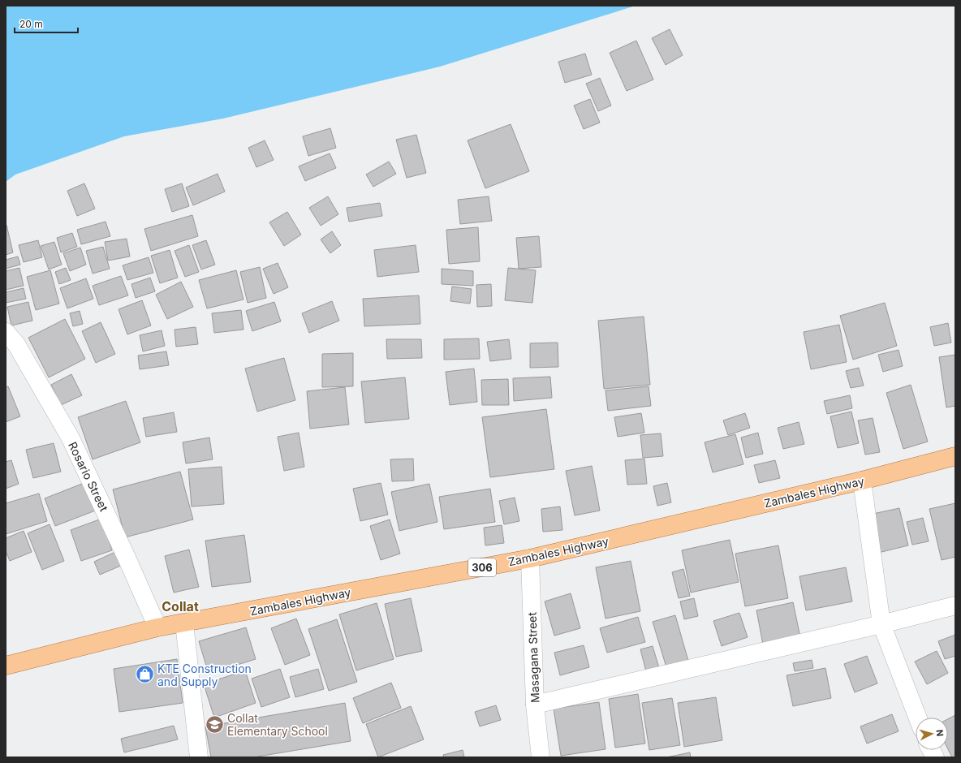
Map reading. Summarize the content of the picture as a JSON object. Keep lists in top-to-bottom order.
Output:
{
  "streets": {
    "main road": ["Zambales Highway", "306"],
    "street": ["Rosario Street", "Masagana Street"]
  },
  "crossings": [
    ["Rosario Street", "Zambales Highway"],
    ["Zambales Highway", "Masagana Street"]
  ],
  "districts": ["Collat"],
  "places": {
    "shop": ["KTE Construction and Supply"],
    "school or university": ["Collat Elementary School"]
  },
  "scale_bar": "20 m",
  "north": "right"
}
